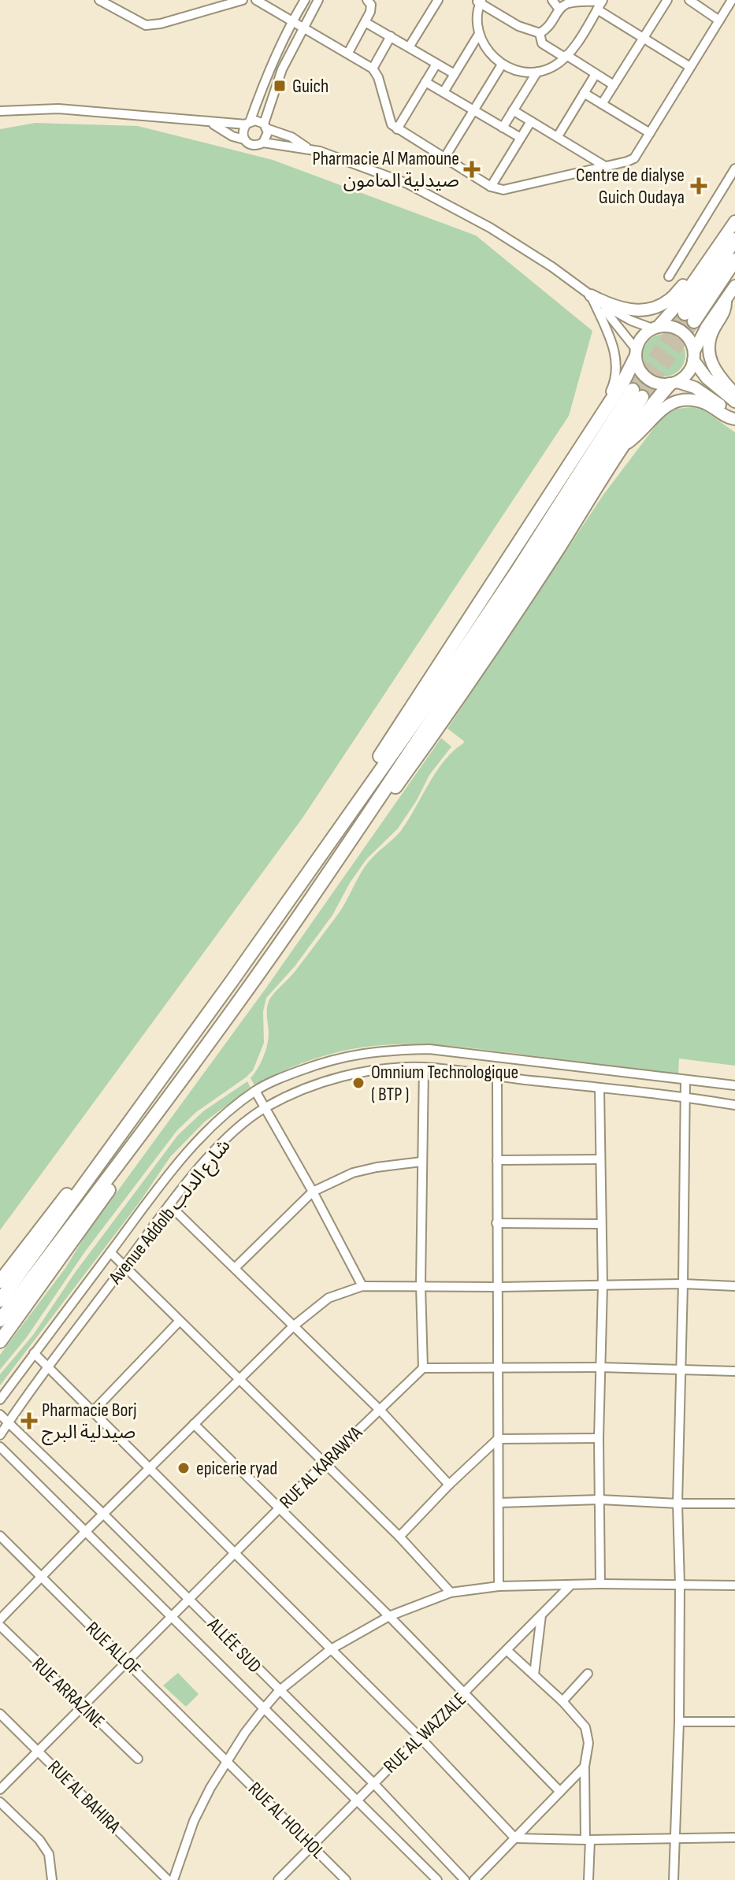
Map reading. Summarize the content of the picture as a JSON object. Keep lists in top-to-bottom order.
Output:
{
  "streets": {
    "street": [
      "Avenue Addolb شارع الدلب",
      "RUE AL KARAWYA",
      "ALLÉE SUD",
      "RUE ALLOF",
      "RUE ARRAZINE",
      "RUE AL WAZZALE",
      "RUE AL BAHIRA",
      "RUE AL HOLHOL"
    ]
  },
  "crossings": [
    ["Avenue Addolb شارع الدلب", "ALLÉE SUD"],
    ["RUE AL KARAWYA", "ALLÉE SUD"],
    ["RUE AL KARAWYA", "RUE ALLOF"],
    ["RUE AL KARAWYA", "RUE ARRAZINE"],
    ["RUE AL KARAWYA", "RUE AL BAHIRA"],
    ["ALLÉE SUD", "RUE AL WAZZALE"],
    ["RUE ALLOF", "RUE AL HOLHOL"],
    ["RUE AL WAZZALE", "RUE AL HOLHOL"]
  ],
  "places": {
    "transit": ["Guich"],
    "health": ["Pharmacie Al Mamoune صيدلية المامون", "Centre de dialyse Guich Oudaya", "Pharmacie Borj صيدلية البرج"],
    "other": ["Omnium Technologique ( BTP )", "epicerie ryad"]
  }
}
